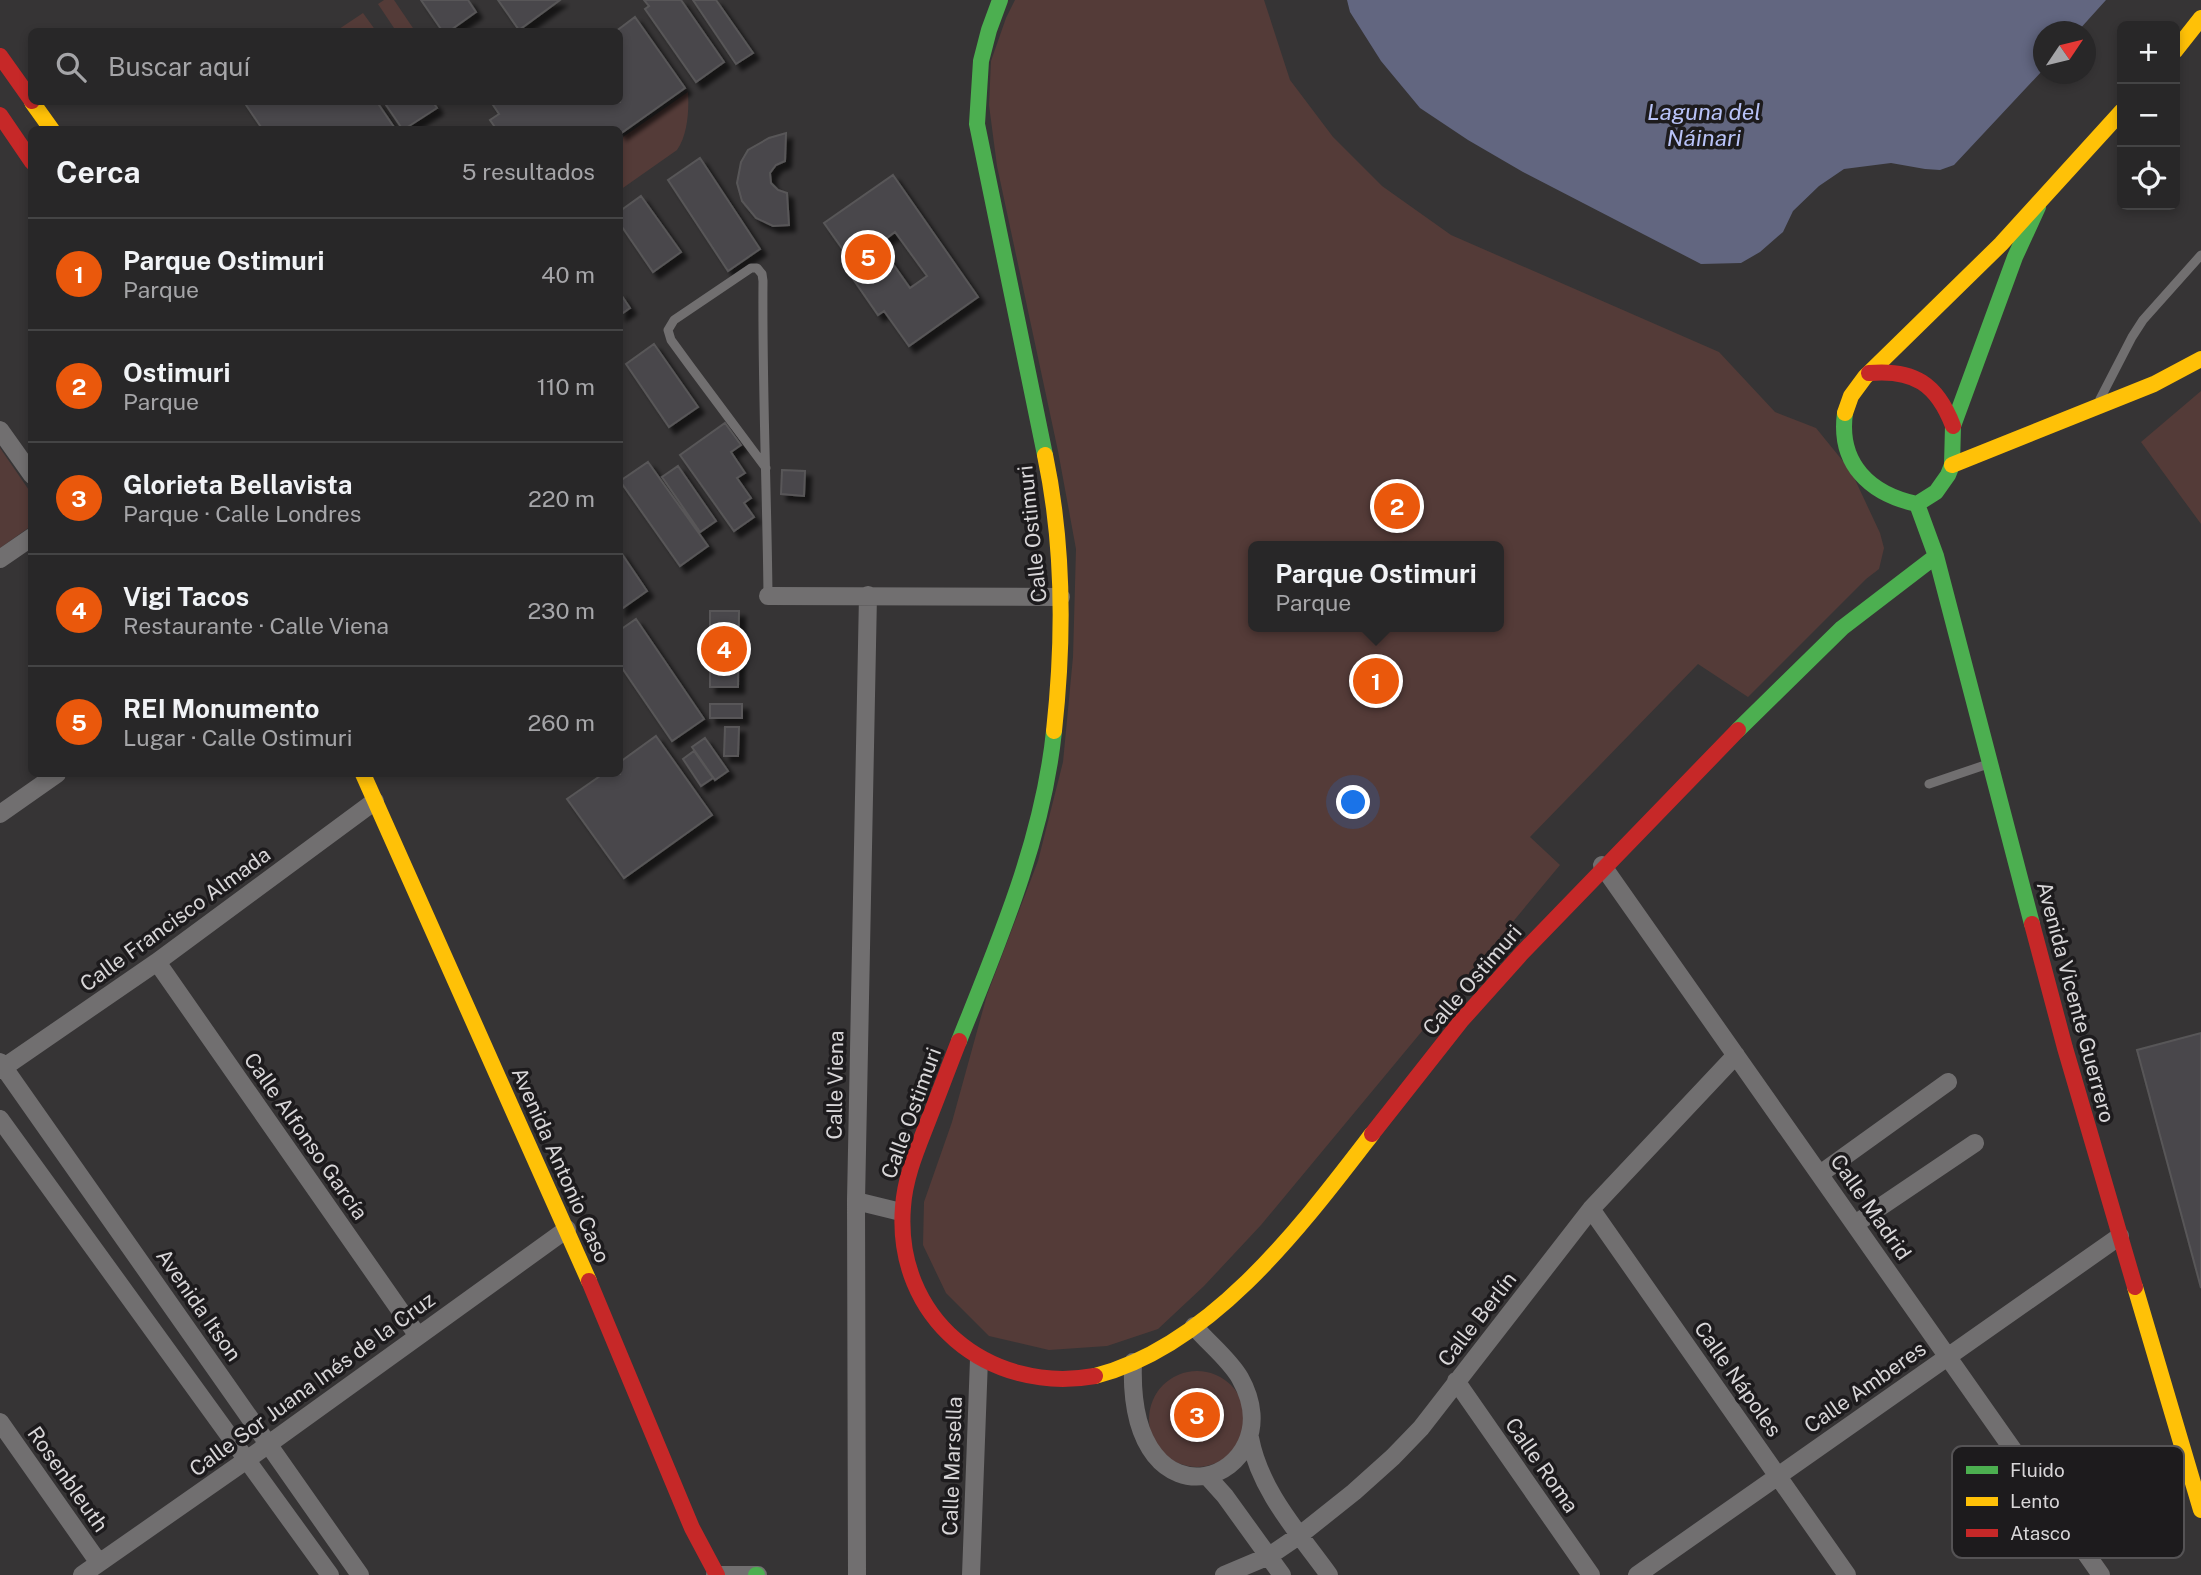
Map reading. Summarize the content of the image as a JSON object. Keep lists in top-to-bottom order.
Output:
{
  "streets": {
    "street": [
      "Calle Ostimuri",
      "Calle Francisco Almada",
      "Avenida Vicente Guerrero",
      "Calle Viena",
      "Calle Alfonso García",
      "Avenida Antonio Caso",
      "Calle Madrid",
      "Avenida Itson",
      "Calle Berlín",
      "Calle Nápoles",
      "Calle Sor Juana Inés de la Cruz",
      "Calle Amberes",
      "Calle Roma",
      "Calle Marsella",
      "Rosenbleuth"
    ]
  },
  "crossings": [
    ["Calle Ostimuri", "Avenida Vicente Guerrero"],
    ["Calle Ostimuri", "Calle Madrid"],
    ["Calle Ostimuri", "Calle Marsella"],
    ["Calle Francisco Almada", "Calle Alfonso García"],
    ["Calle Francisco Almada", "Avenida Antonio Caso"],
    ["Calle Francisco Almada", "Avenida Itson"],
    ["Avenida Vicente Guerrero", "Calle Amberes"],
    ["Calle Alfonso García", "Calle Sor Juana Inés de la Cruz"],
    ["Avenida Antonio Caso", "Calle Sor Juana Inés de la Cruz"],
    ["Calle Madrid", "Calle Berlín"],
    ["Calle Madrid", "Calle Amberes"],
    ["Avenida Itson", "Calle Sor Juana Inés de la Cruz"],
    ["Calle Berlín", "Calle Nápoles"],
    ["Calle Berlín", "Calle Roma"],
    ["Calle Nápoles", "Calle Amberes"],
    ["Calle Sor Juana Inés de la Cruz", "Rosenbleuth"]
  ],
  "water": ["Laguna del Náinari"],
  "legend": ["Fluido", "Lento", "Atasco"],
  "north": "top right",
  "page": {
    "map_buttons": ["+", "−"],
    "search": "Buscar aquí",
    "heading": ["Cerca", "5 resultados"],
    "list": [
      {
        "mark": "1",
        "name": "Parque Ostimuri",
        "note": "Parque",
        "value": "40 m"
      },
      {
        "mark": "2",
        "name": "Ostimuri",
        "note": "Parque",
        "value": "110 m"
      },
      {
        "mark": "3",
        "name": "Glorieta Bellavista",
        "note": "Parque · Calle Londres",
        "value": "220 m"
      },
      {
        "mark": "4",
        "name": "Vigi Tacos",
        "note": "Restaurante · Calle Viena",
        "value": "230 m"
      },
      {
        "mark": "5",
        "name": "REI Monumento",
        "note": "Lugar · Calle Ostimuri",
        "value": "260 m"
      }
    ],
    "pins": [
      "5",
      "2",
      "4",
      "1",
      "3"
    ],
    "popup": ["Parque Ostimuri", "Parque"]
  }
}
